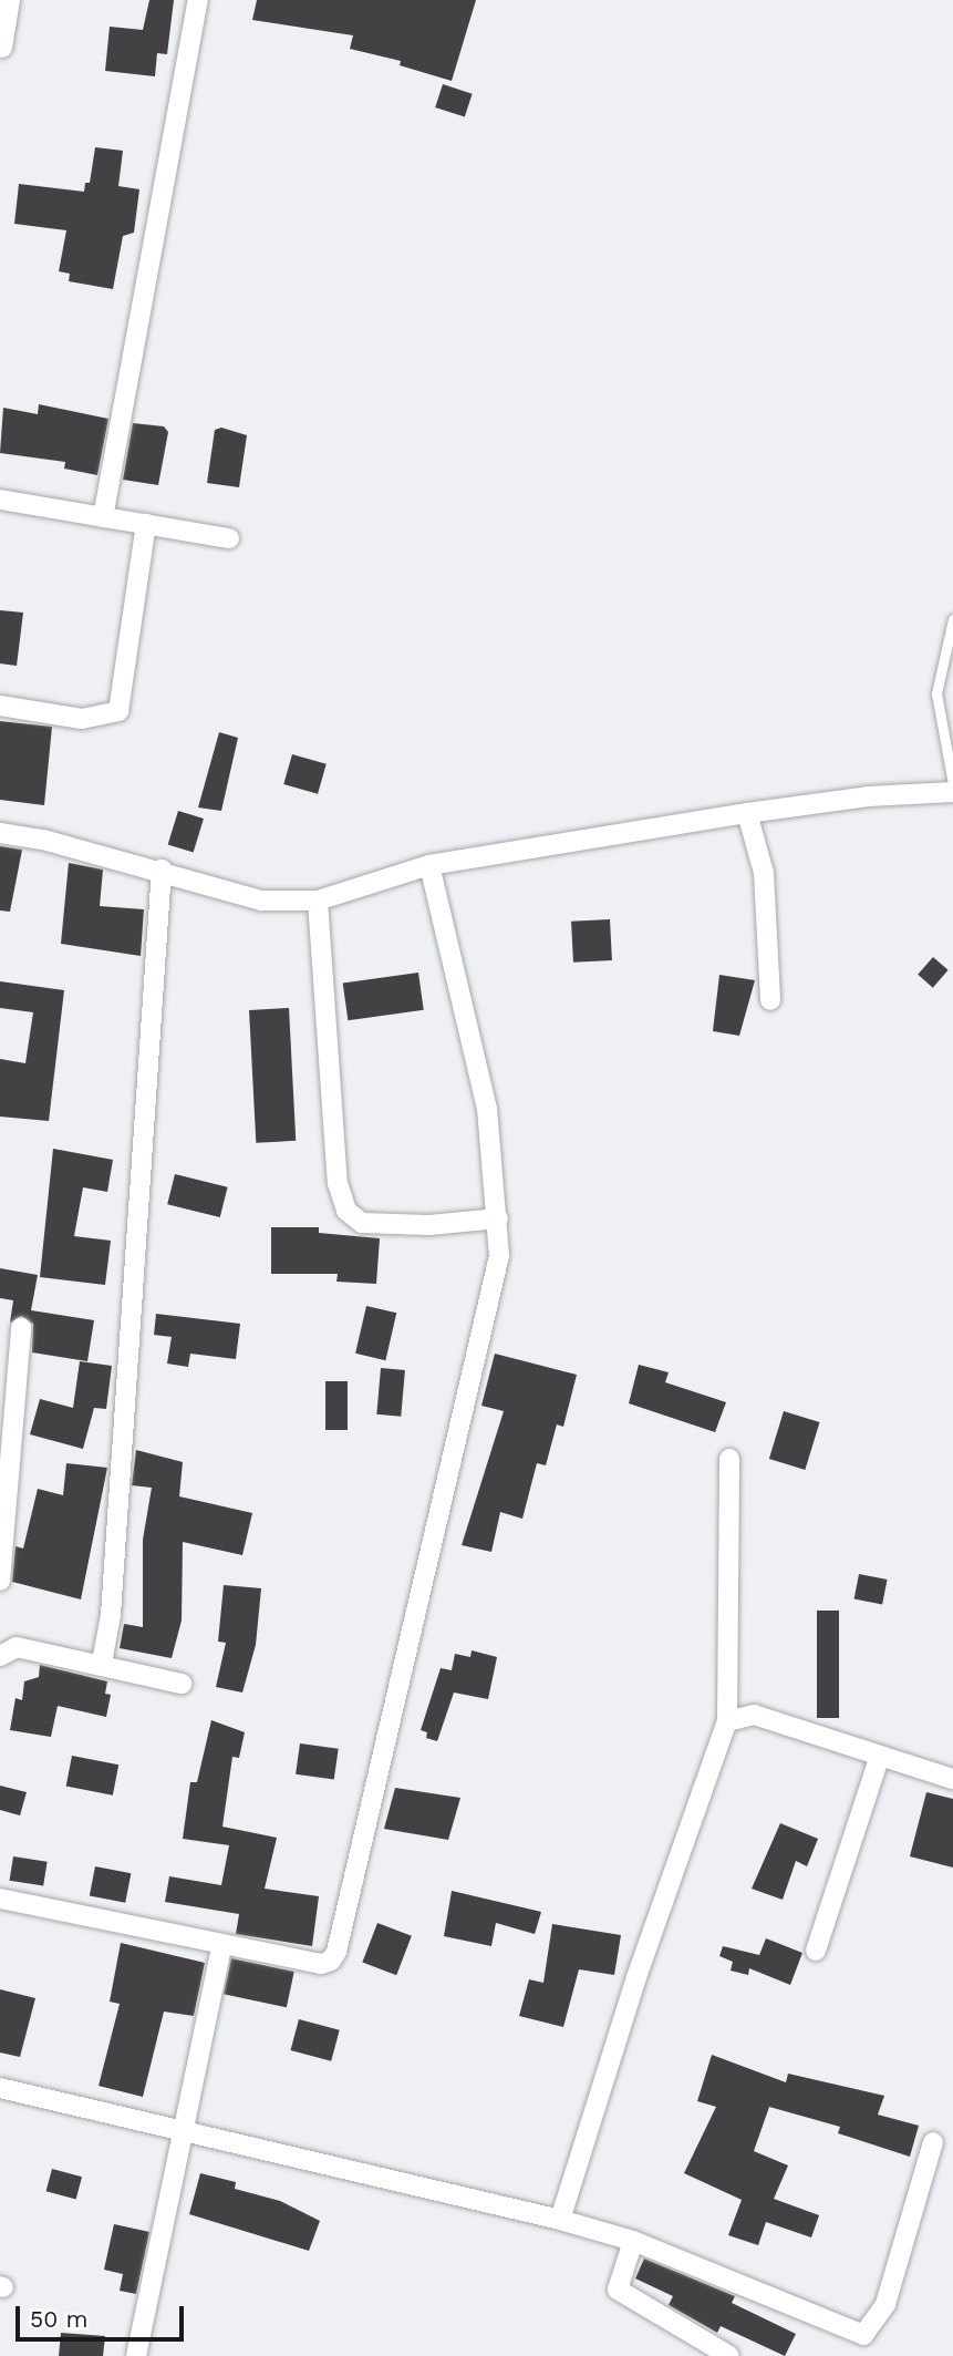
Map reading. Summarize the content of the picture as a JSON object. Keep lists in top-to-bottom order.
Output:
{
  "scale_bar": "50 m"
}
